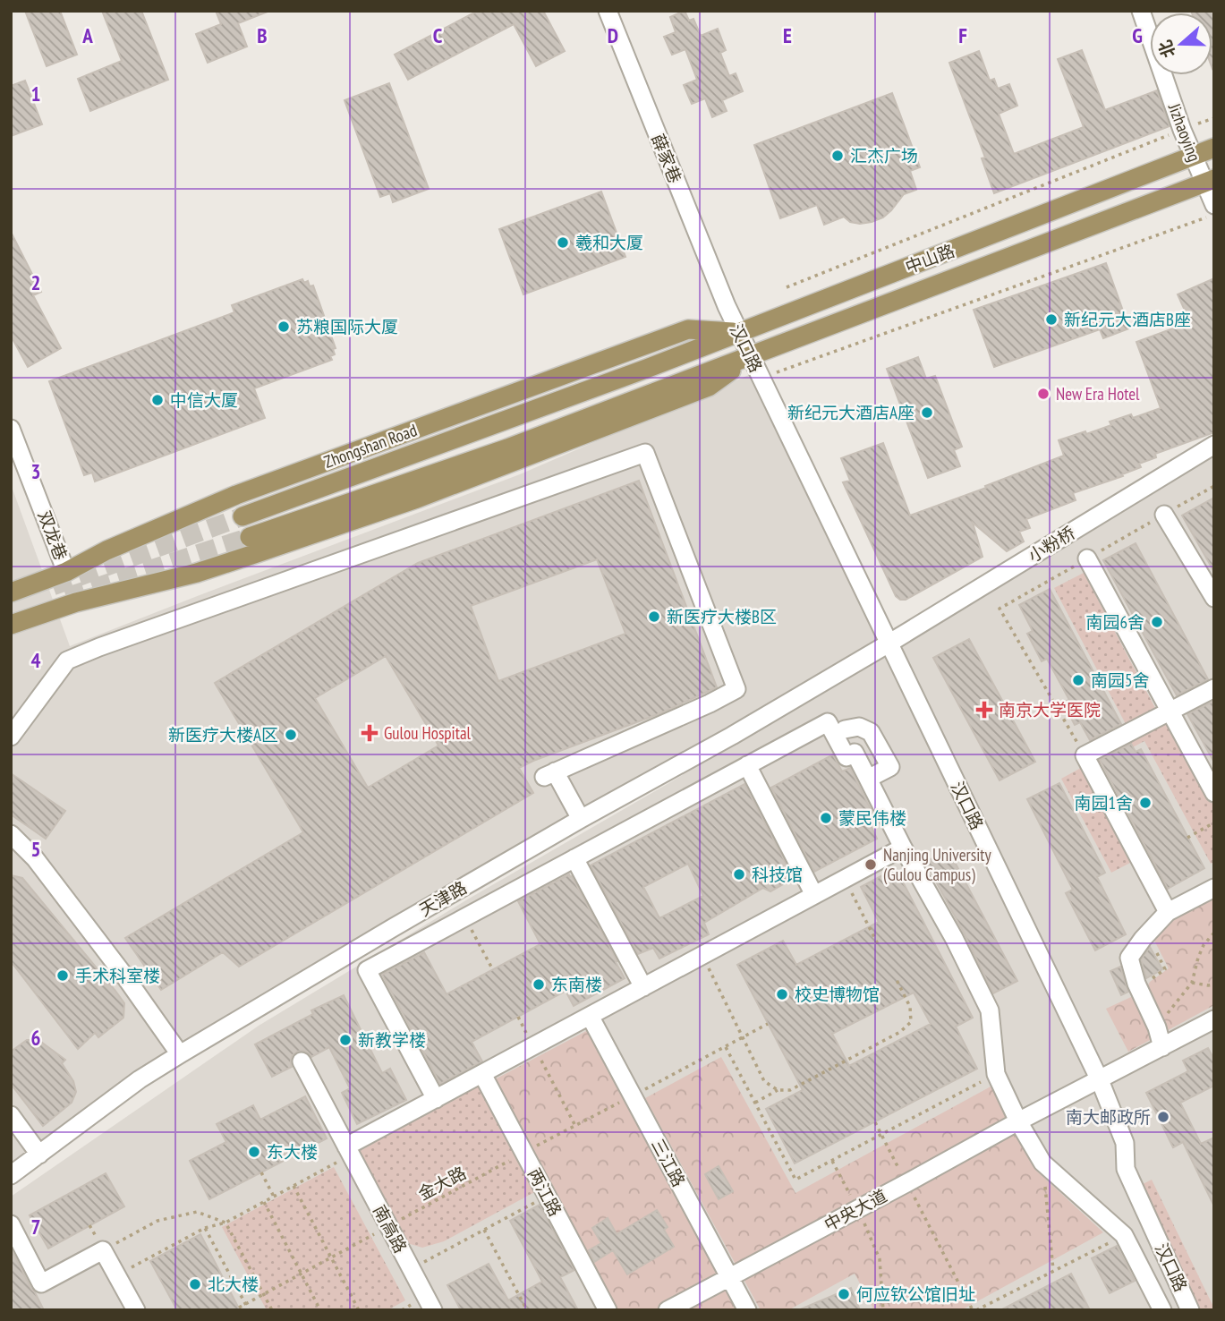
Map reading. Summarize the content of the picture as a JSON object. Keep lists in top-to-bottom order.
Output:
{
  "streets": {
    "street": [
      "Jizhaoying",
      "薛家巷",
      "汉口路",
      "双龙巷",
      "小粉桥",
      "天津路",
      "三江路",
      "两江路",
      "中央大道",
      "南高路"
    ],
    "path": ["金大路"]
  },
  "crossings": [
    ["薛家巷", "汉口路"],
    ["汉口路", "小粉桥"],
    ["汉口路", "天津路"],
    ["汉口路", "中央大道"],
    ["小粉桥", "天津路"],
    ["三江路", "中央大道"],
    ["金大路", "南高路"]
  ],
  "places": {
    "other": [
      "汇杰广场",
      "羲和大厦",
      "新纪元大酒店B座",
      "苏粮国际大厦",
      "New Era Hotel",
      "中信大厦",
      "新纪元大酒店A座",
      "新医疗大楼B区",
      "南园6舍",
      "南园5舍",
      "新医疗大楼A区",
      "南园1舍",
      "蒙民伟楼",
      "Nanjing University (Gulou Campus)",
      "科技馆",
      "手术科室楼",
      "东南楼",
      "校史博物馆",
      "新教学楼",
      "南大邮政所",
      "东大楼",
      "北大楼",
      "何应钦公馆旧址"
    ],
    "health": ["南京大学医院", "Gulou Hospital"]
  },
  "north": "left",
  "grid": {
    "columns": [
      "A",
      "B",
      "C",
      "D",
      "E",
      "F",
      "G"
    ],
    "rows": [
      "1",
      "2",
      "3",
      "4",
      "5",
      "6",
      "7"
    ]
  }
}
